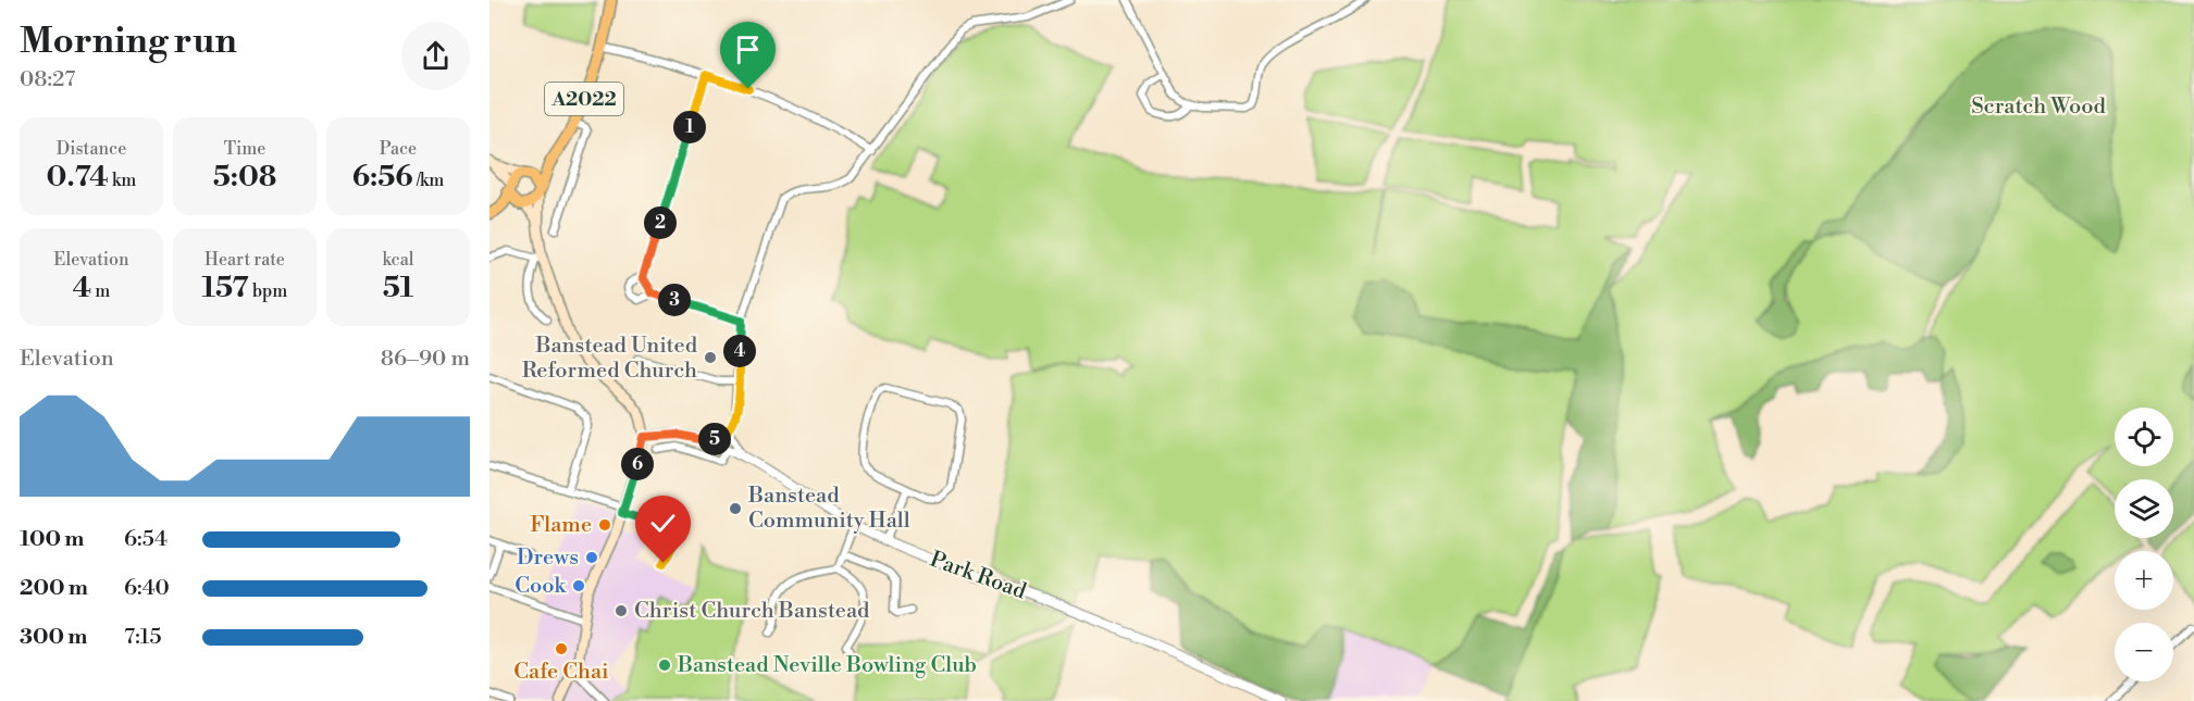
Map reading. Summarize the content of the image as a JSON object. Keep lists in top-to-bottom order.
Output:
{
  "streets": {
    "main road": ["A2022"],
    "street": ["Park Road"]
  },
  "parks": ["Scratch Wood"],
  "places": [
    "Banstead United Reformed Church",
    "Banstead Community Hall",
    "Flame",
    "Drews",
    "Cook",
    "Christ Church Banstead",
    "Cafe Chai",
    "Banstead Neville Bowling Club"
  ],
  "page": {
    "heading": ["Morning run", "08:27"],
    "stats": [
      ["Distance", "0.74 km"],
      ["Time", "5:08"],
      ["Pace", "6:56 /km"],
      ["Elevation", "4 m"],
      ["Heart rate", "157 bpm"],
      ["kcal", "51"]
    ],
    "pins": [
      "1",
      "2",
      "3",
      "4",
      "5",
      "6"
    ],
    "chart": ["Elevation", "86–90 m"],
    "map_buttons": ["+", "−"],
    "list": [
      {
        "name": "100 m",
        "note": "6:54"
      },
      {
        "name": "200 m",
        "note": "6:40"
      },
      {
        "name": "300 m",
        "note": "7:15"
      }
    ]
  }
}
